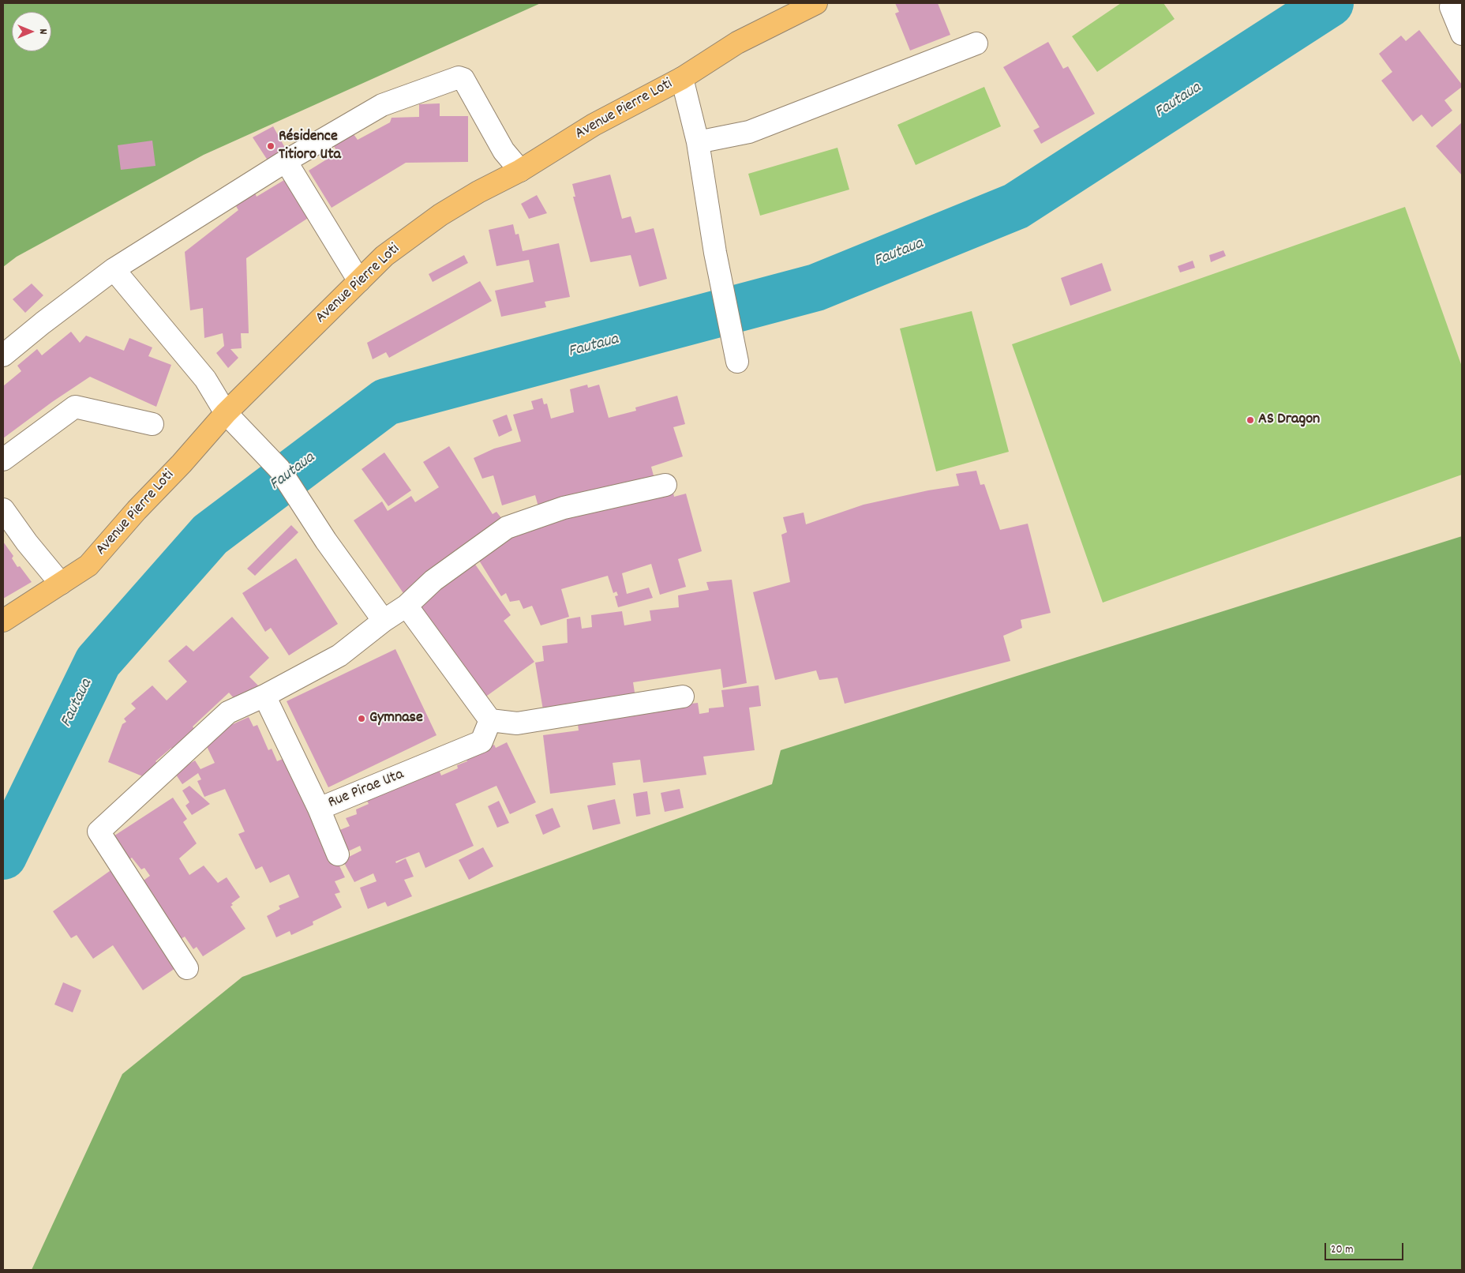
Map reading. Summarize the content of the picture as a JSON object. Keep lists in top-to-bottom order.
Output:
{
  "streets": {
    "main road": ["Avenue Pierre Loti"],
    "street": ["Rue Pirae Uta"]
  },
  "water": ["Fautaua"],
  "places": ["Résidence Titioro Uta", "AS Dragon", "Gymnase"],
  "scale_bar": "20 m",
  "north": "right"
}
